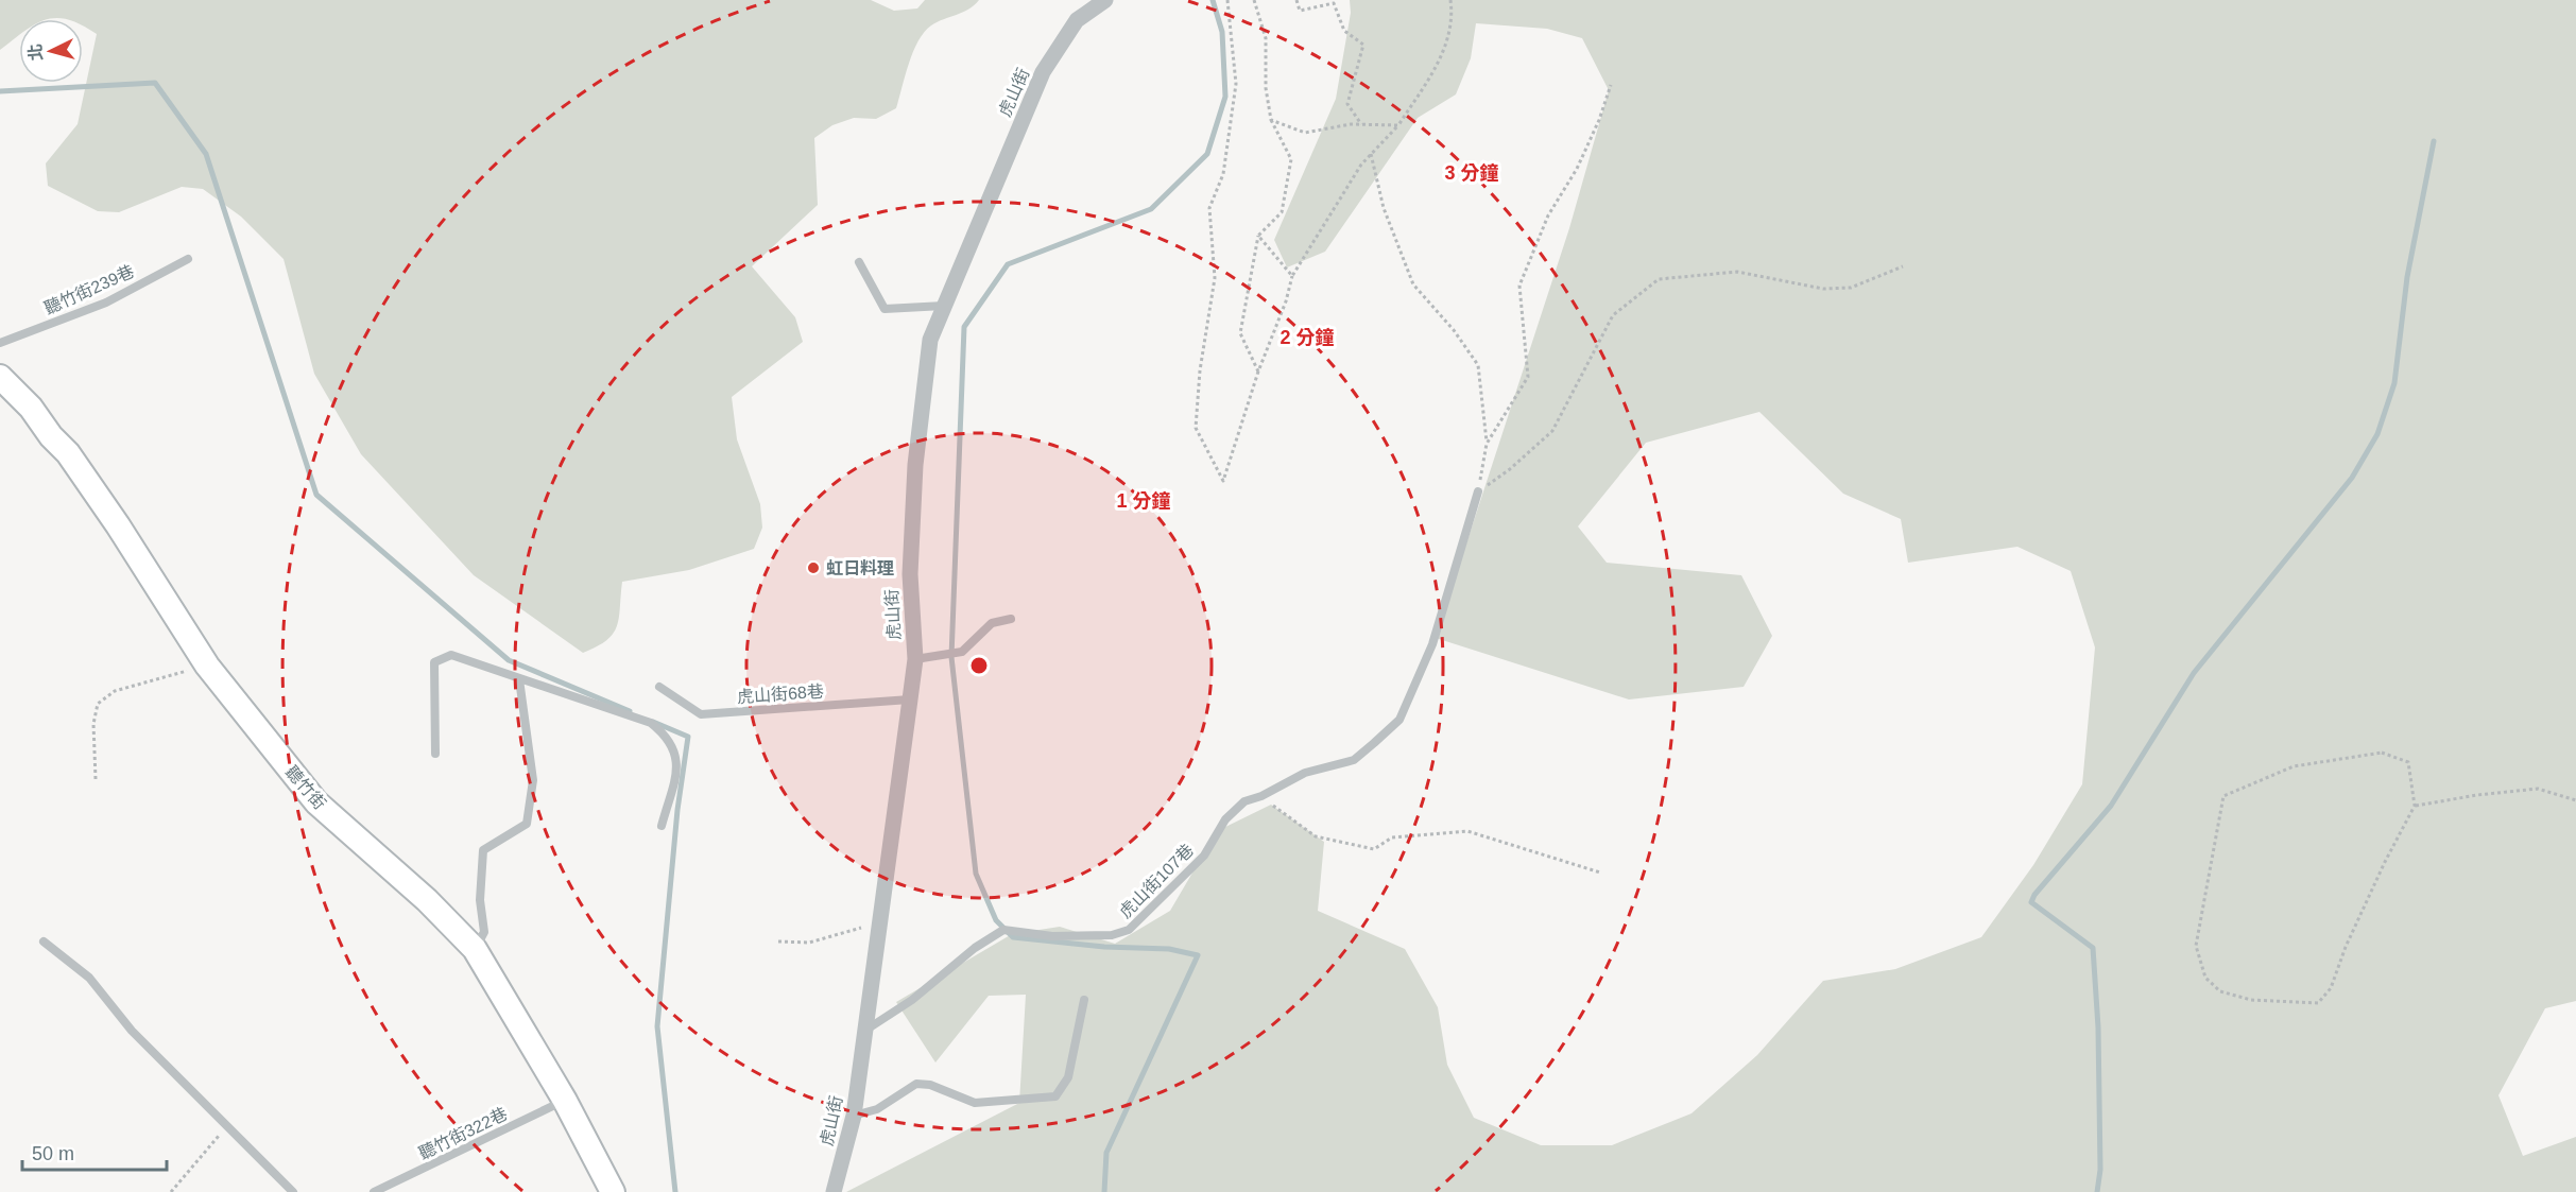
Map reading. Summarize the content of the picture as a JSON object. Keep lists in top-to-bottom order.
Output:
{
  "streets": {
    "street": ["虎山街", "聽竹街"],
    "lane": [
      "聽竹街239巷",
      "虎山街68巷",
      "虎山街107巷",
      "聽竹街322巷"
    ]
  },
  "crossings": [
    ["虎山街", "虎山街68巷"],
    ["虎山街", "虎山街107巷"],
    ["聽竹街", "聽竹街322巷"]
  ],
  "places": ["虹日料理"],
  "scale_bar": "50 m",
  "north": "left",
  "rings": ["3 分鐘", "2 分鐘", "1 分鐘"]
}
